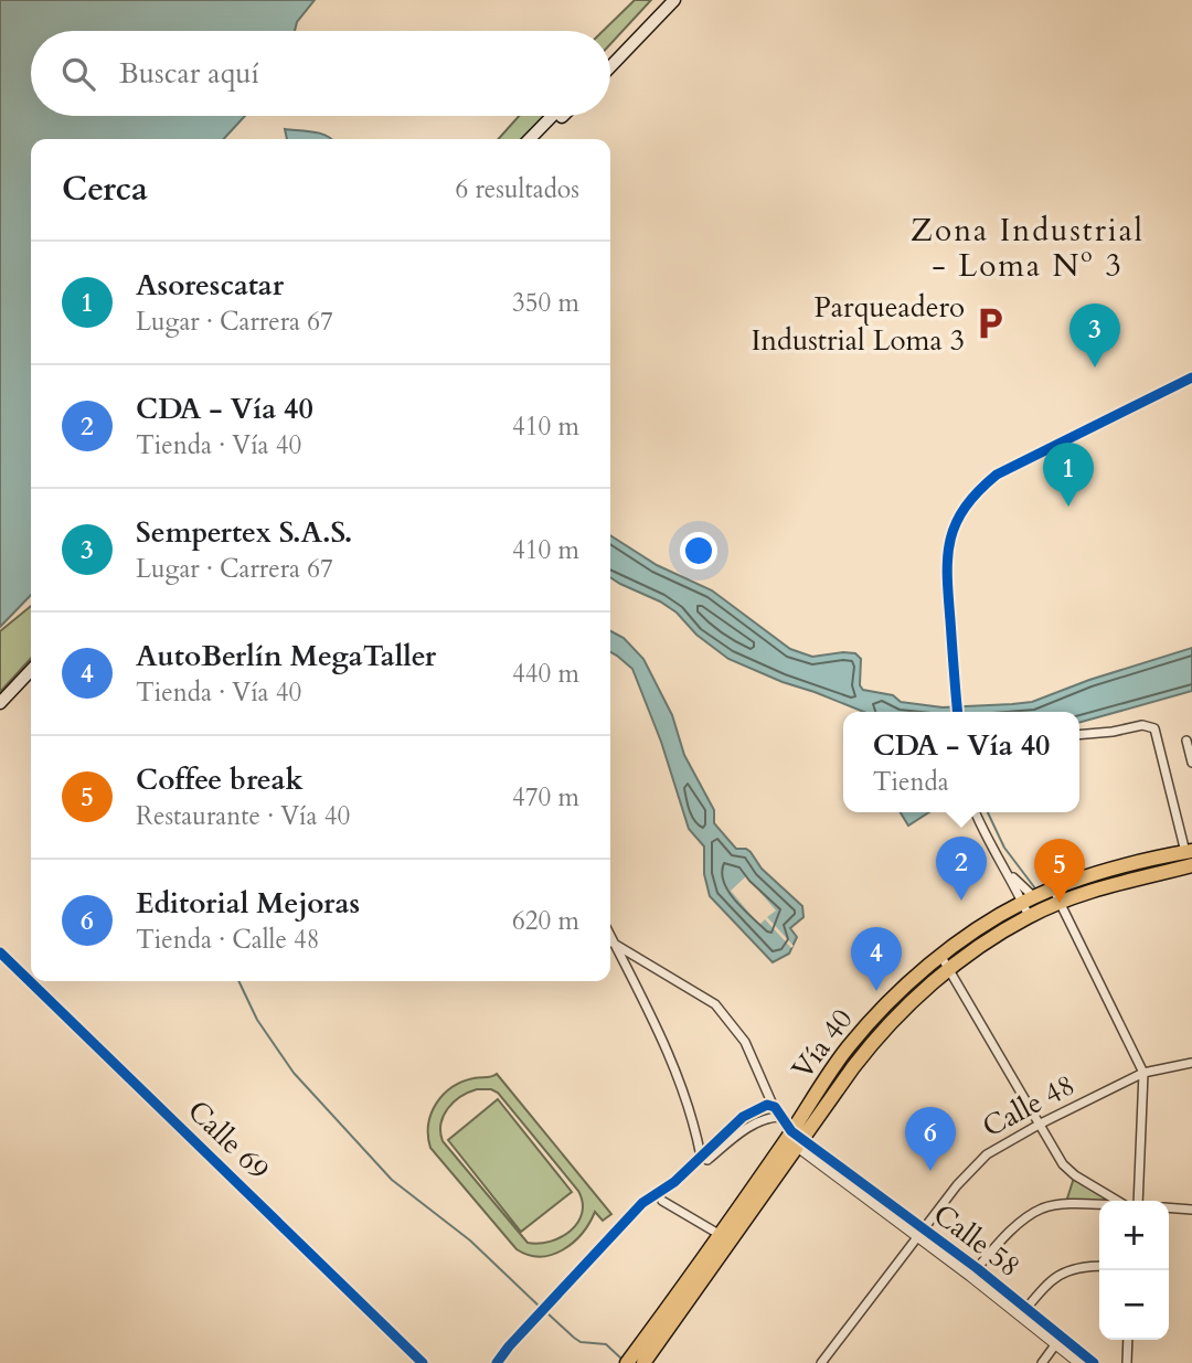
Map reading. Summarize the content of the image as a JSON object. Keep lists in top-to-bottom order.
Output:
{
  "streets": {
    "highway": ["Vía 40"],
    "street": ["Calle 48", "Calle 69", "Calle 58"]
  },
  "crossings": [
    ["Vía 40", "Calle 58"],
    ["Calle 48", "Calle 58"]
  ],
  "districts": ["Zona Industrial - Loma Nº 3"],
  "places": {
    "parking": ["Parqueadero Industrial Loma 3"]
  },
  "page": {
    "search": "Buscar aquí",
    "heading": ["Cerca", "6 resultados"],
    "list": [
      {
        "mark": "1",
        "name": "Asorescatar",
        "note": "Lugar · Carrera 67",
        "value": "350 m"
      },
      {
        "mark": "2",
        "name": "CDA - Vía 40",
        "note": "Tienda · Vía 40",
        "value": "410 m"
      },
      {
        "mark": "3",
        "name": "Sempertex S.A.S.",
        "note": "Lugar · Carrera 67",
        "value": "410 m"
      },
      {
        "mark": "4",
        "name": "AutoBerlín MegaTaller",
        "note": "Tienda · Vía 40",
        "value": "440 m"
      },
      {
        "mark": "5",
        "name": "Coffee break",
        "note": "Restaurante · Vía 40",
        "value": "470 m"
      },
      {
        "mark": "6",
        "name": "Editorial Mejoras",
        "note": "Tienda · Calle 48",
        "value": "620 m"
      }
    ],
    "pins": [
      "3",
      "1",
      "2",
      "5",
      "4",
      "6"
    ],
    "popup": ["CDA - Vía 40", "Tienda"],
    "map_buttons": ["+", "−"]
  }
}
